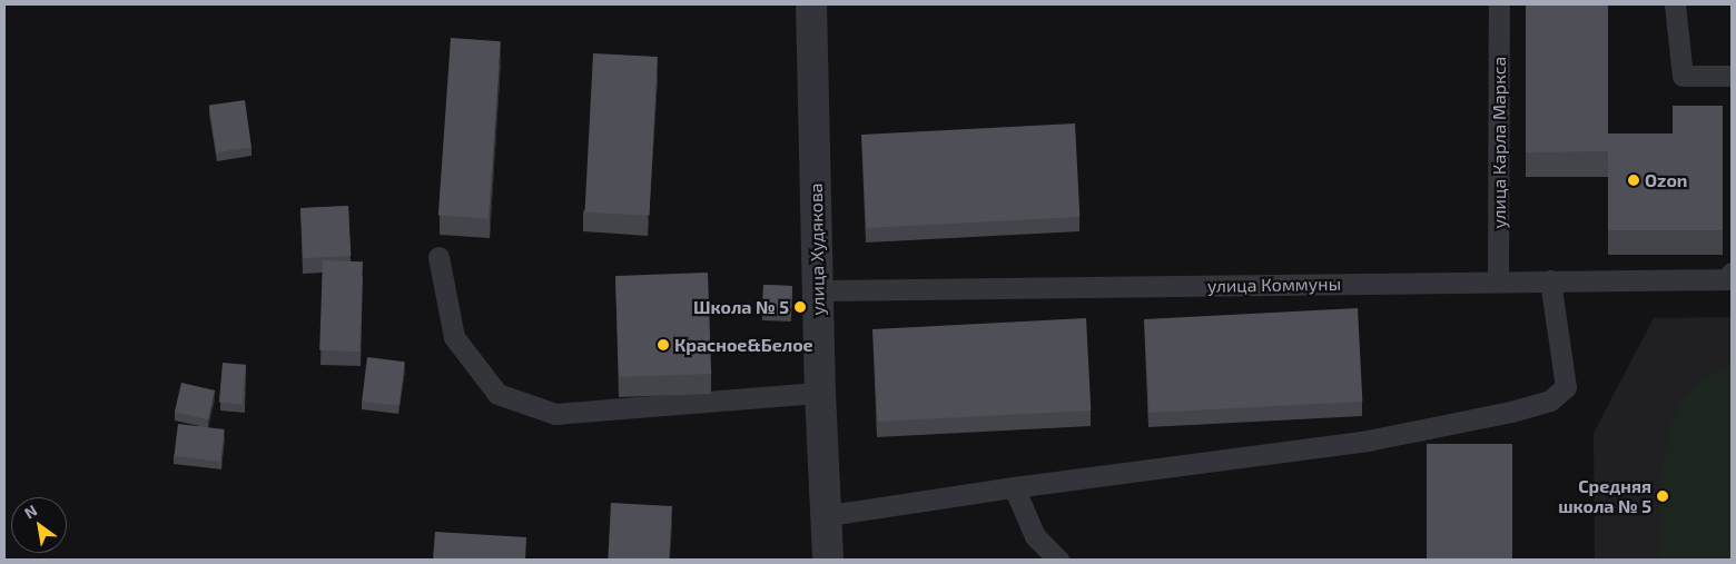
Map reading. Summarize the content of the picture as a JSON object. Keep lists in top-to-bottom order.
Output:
{
  "streets": {
    "street": ["улица Худякова"],
    "lane": ["улица Карла Маркса", "улица Коммуны"]
  },
  "crossings": [
    ["улица Карла Маркса", "улица Коммуны"],
    ["улица Худякова", "улица Коммуны"]
  ],
  "places": [
    "Ozon",
    "Школа № 5",
    "Красное&Белое",
    "Средняя школа № 5"
  ],
  "north": "top left"
}
